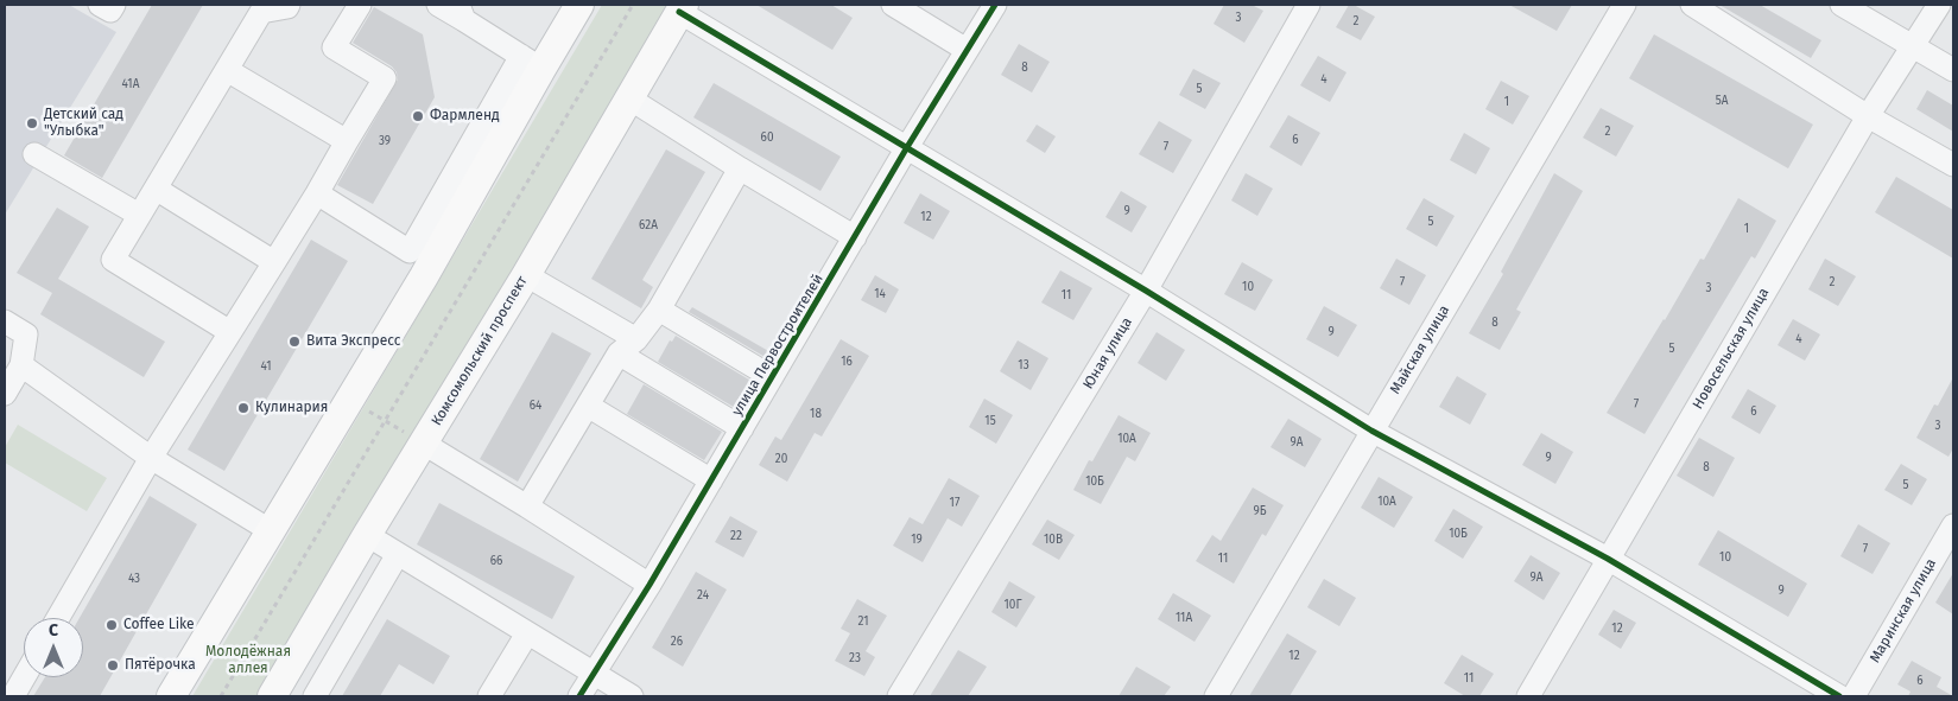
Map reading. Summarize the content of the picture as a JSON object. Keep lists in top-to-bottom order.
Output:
{
  "streets": {
    "main road": ["Комсомольский проспект"],
    "street": [
      "улица Первостроителей",
      "Новосельская улица",
      "Майская улица",
      "Юная улица",
      "Маринская улица"
    ]
  },
  "parks": ["Молодёжная аллея"],
  "places": [
    "Фармленд",
    "Детский сад \"Улыбка\"",
    "Вита Экспресс",
    "Кулинария",
    "Coffee Like",
    "Пятёрочка"
  ],
  "house_numbers": [
    "3",
    "2",
    "8",
    "4",
    "41А",
    "5",
    "5А",
    "1",
    "2",
    "60",
    "6",
    "39",
    "7",
    "9",
    "12",
    "5",
    "62А",
    "1",
    "7",
    "2",
    "10",
    "3",
    "14",
    "11",
    "8",
    "9",
    "4",
    "5",
    "16",
    "13",
    "41",
    "7",
    "64",
    "6",
    "18",
    "15",
    "3",
    "10А",
    "9А",
    "9",
    "20",
    "8",
    "10Б",
    "5",
    "10А",
    "17",
    "9Б",
    "10Б",
    "22",
    "19",
    "10В",
    "7",
    "10",
    "11",
    "66",
    "9А",
    "43",
    "9",
    "24",
    "10Г",
    "11А",
    "21",
    "12",
    "26",
    "12",
    "23",
    "11",
    "6"
  ],
  "north": "top"
}
